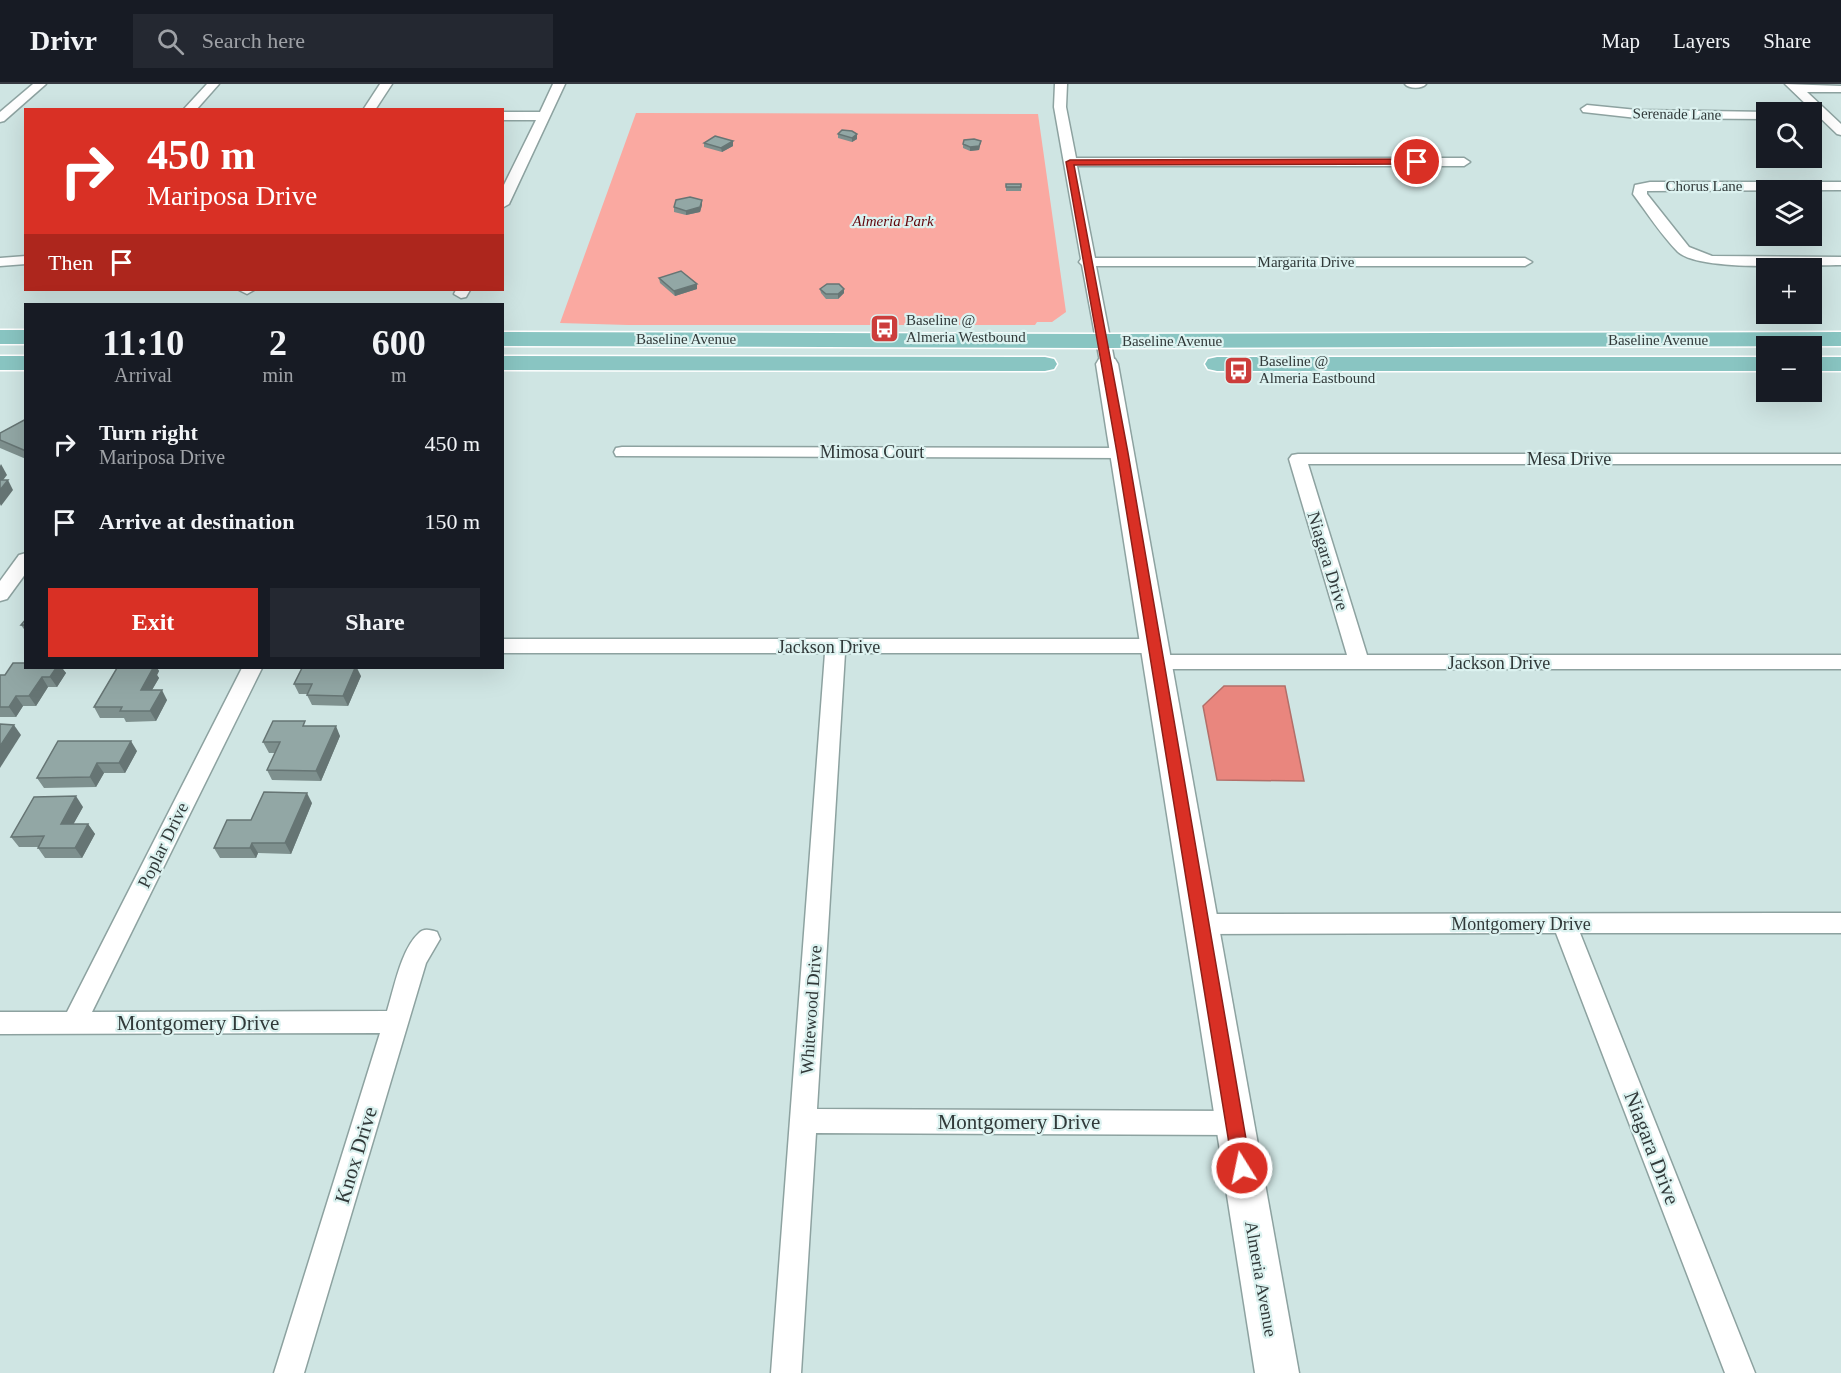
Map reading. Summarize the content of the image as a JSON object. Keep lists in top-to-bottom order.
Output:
{
  "streets": {
    "main road": ["Baseline Avenue"],
    "street": [
      "Serenade Lane",
      "Chorus Lane",
      "Margarita Drive",
      "Mimosa Court",
      "Mesa Drive",
      "Niagara Drive",
      "Jackson Drive",
      "Poplar Drive",
      "Montgomery Drive",
      "Whitewood Drive",
      "Knox Drive",
      "Almeria Avenue"
    ]
  },
  "crossings": [
    ["Margarita Drive", "Almeria Avenue"],
    ["Baseline Avenue", "Almeria Avenue"],
    ["Mimosa Court", "Almeria Avenue"],
    ["Mesa Drive", "Niagara Drive"],
    ["Niagara Drive", "Jackson Drive"],
    ["Niagara Drive", "Montgomery Drive"],
    ["Jackson Drive", "Whitewood Drive"],
    ["Jackson Drive", "Almeria Avenue"],
    ["Poplar Drive", "Montgomery Drive"],
    ["Montgomery Drive", "Whitewood Drive"],
    ["Montgomery Drive", "Knox Drive"],
    ["Montgomery Drive", "Almeria Avenue"]
  ],
  "parks": ["Almeria Park"],
  "places": {
    "bus stop": ["Baseline @ Almeria Westbound", "Baseline @ Almeria Eastbound"]
  },
  "page": {
    "header": "Drivr",
    "search": "Search here",
    "nav": ["Map", "Layers", "Share"],
    "map_buttons": ["+", "−"],
    "turn": ["450 m", "Mariposa Drive"],
    "then": "Then",
    "eta": [
      "11:10",
      "Arrival",
      "2",
      "min",
      "600",
      "m"
    ],
    "list": [
      {
        "name": "Turn right",
        "note": "Mariposa Drive",
        "value": "450 m"
      },
      {
        "name": "Arrive at destination",
        "value": "150 m"
      }
    ],
    "buttons": ["Exit", "Share"]
  }
}
